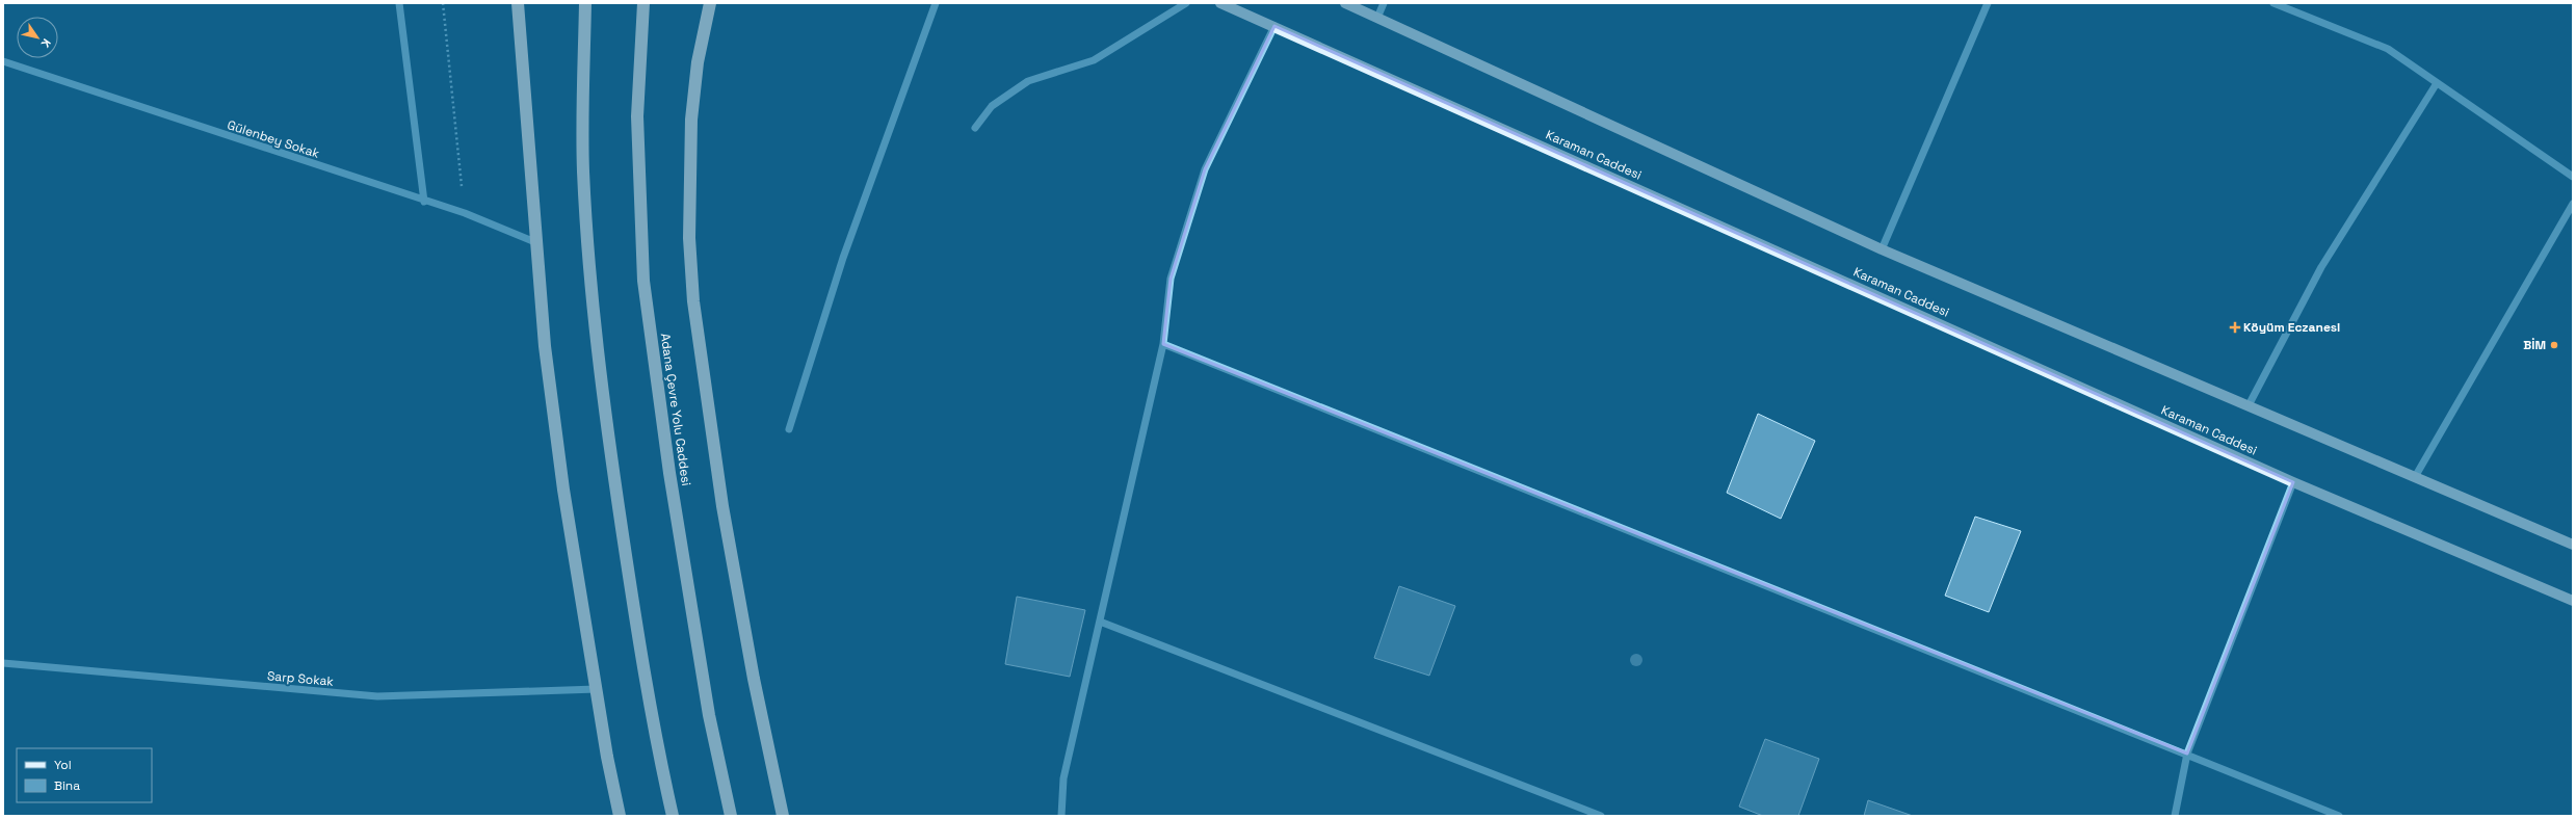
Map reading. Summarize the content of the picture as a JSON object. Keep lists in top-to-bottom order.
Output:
{
  "streets": {
    "highway": ["Adana Çevre Yolu Caddesi"],
    "main road": ["Karaman Caddesi"],
    "street": ["Gülenbey Sokak", "Sarp Sokak"]
  },
  "places": {
    "health": ["Köyüm Eczanesi"],
    "other": ["BİM"]
  },
  "legend": ["Yol", "Bina"],
  "north": "bottom right"
}
